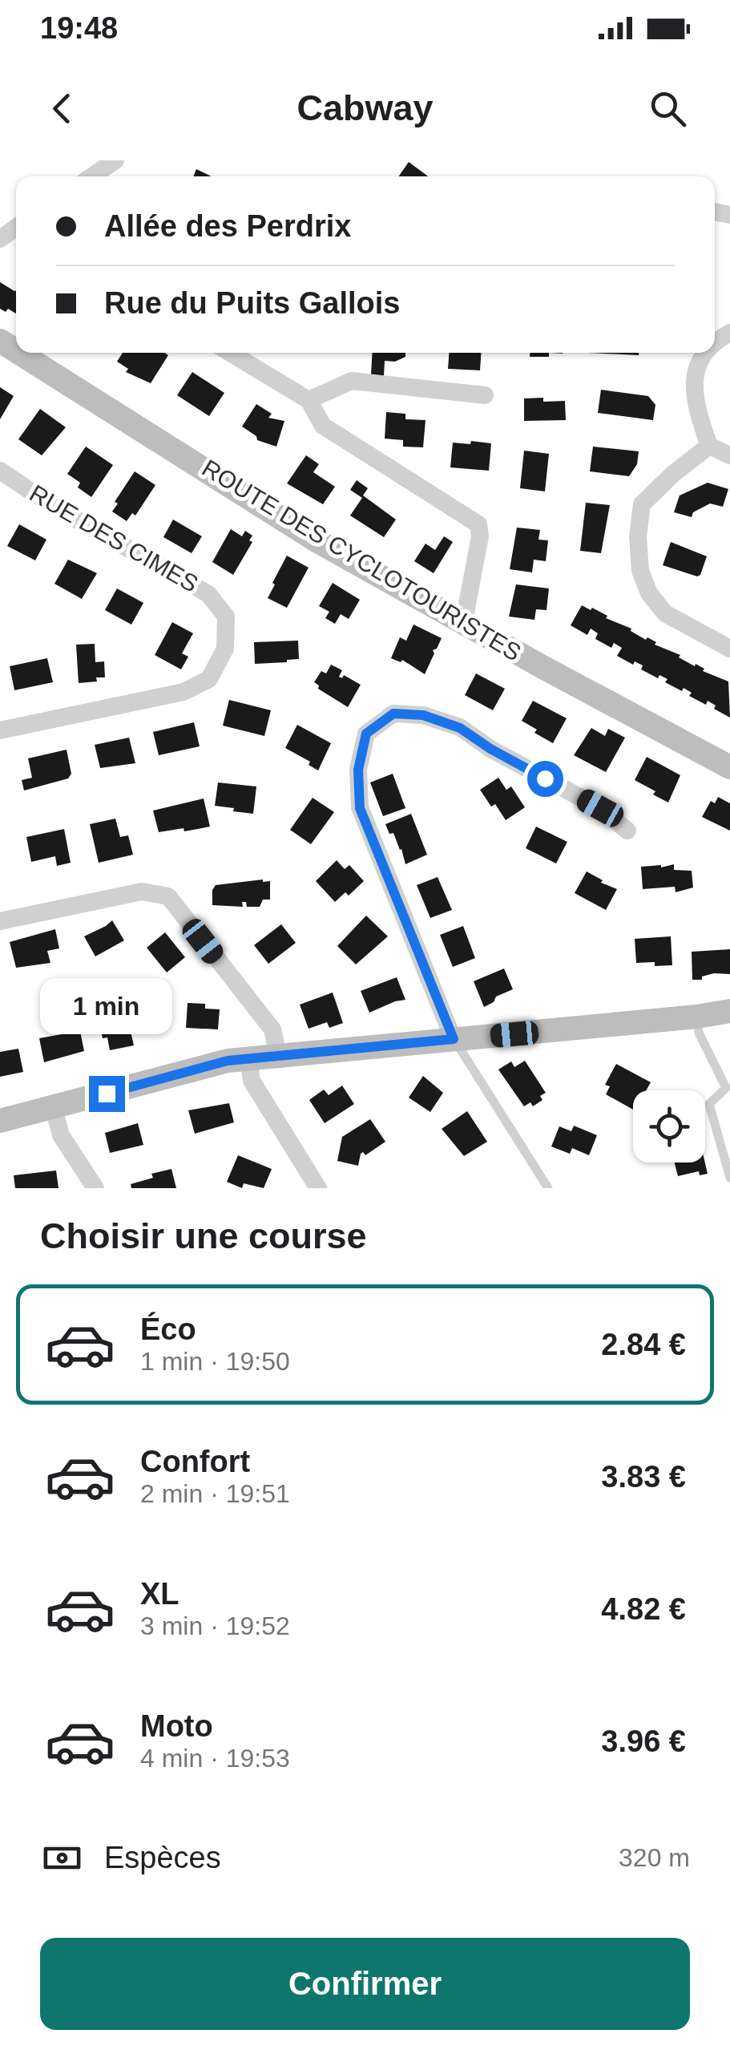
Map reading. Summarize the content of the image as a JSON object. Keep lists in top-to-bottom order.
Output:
{
  "streets": {
    "street": ["RUE DES CIMES", "ROUTE DES CYCLOTOURISTES"]
  },
  "page": {
    "status": "19:48",
    "header": "Cabway",
    "banner": ["Allée des Perdrix", "Rue du Puits Gallois"],
    "bubble": "1 min",
    "heading": "Choisir une course",
    "list": [
      {
        "name": "Éco",
        "note": "1 min · 19:50",
        "value": "2.84 €"
      },
      {
        "name": "Confort",
        "note": "2 min · 19:51",
        "value": "3.83 €"
      },
      {
        "name": "XL",
        "note": "3 min · 19:52",
        "value": "4.82 €"
      },
      {
        "name": "Moto",
        "note": "4 min · 19:53",
        "value": "3.96 €"
      }
    ],
    "pay": ["Espèces", "320 m"],
    "buttons": "Confirmer"
  }
}
